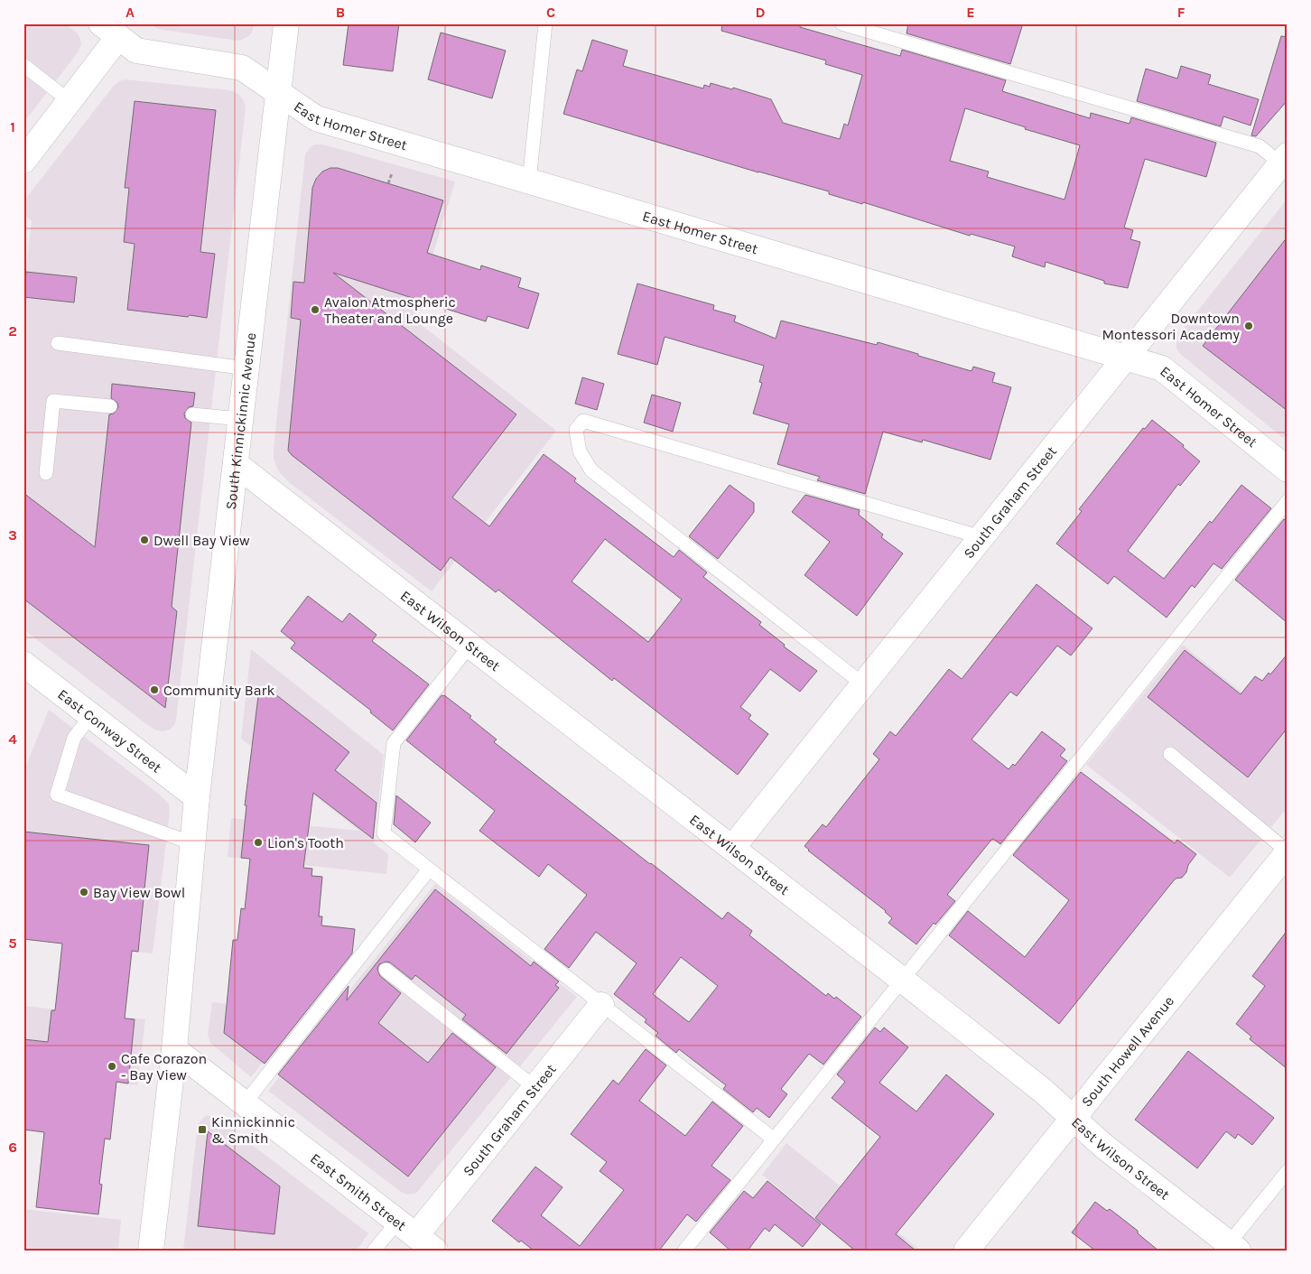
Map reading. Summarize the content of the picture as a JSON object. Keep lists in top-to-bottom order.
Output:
{
  "streets": {
    "street": [
      "East Homer Street",
      "South Kinnickinnic Avenue",
      "South Graham Street",
      "East Wilson Street",
      "East Conway Street",
      "South Howell Avenue",
      "East Smith Street"
    ]
  },
  "crossings": [
    ["East Homer Street", "South Kinnickinnic Avenue"],
    ["East Homer Street", "South Graham Street"],
    ["South Kinnickinnic Avenue", "East Wilson Street"],
    ["South Kinnickinnic Avenue", "East Conway Street"],
    ["South Kinnickinnic Avenue", "East Smith Street"],
    ["South Graham Street", "East Wilson Street"],
    ["South Graham Street", "East Smith Street"],
    ["East Wilson Street", "South Howell Avenue"]
  ],
  "places": {
    "other": [
      "Avalon Atmospheric Theater and Lounge",
      "Downtown Montessori Academy",
      "Dwell Bay View",
      "Community Bark",
      "Lion's Tooth",
      "Bay View Bowl",
      "Cafe Corazon - Bay View"
    ],
    "transit": ["Kinnickinnic & Smith"]
  },
  "grid": {
    "columns": [
      "A",
      "B",
      "C",
      "D",
      "E",
      "F"
    ],
    "rows": [
      "1",
      "2",
      "3",
      "4",
      "5",
      "6"
    ]
  }
}
